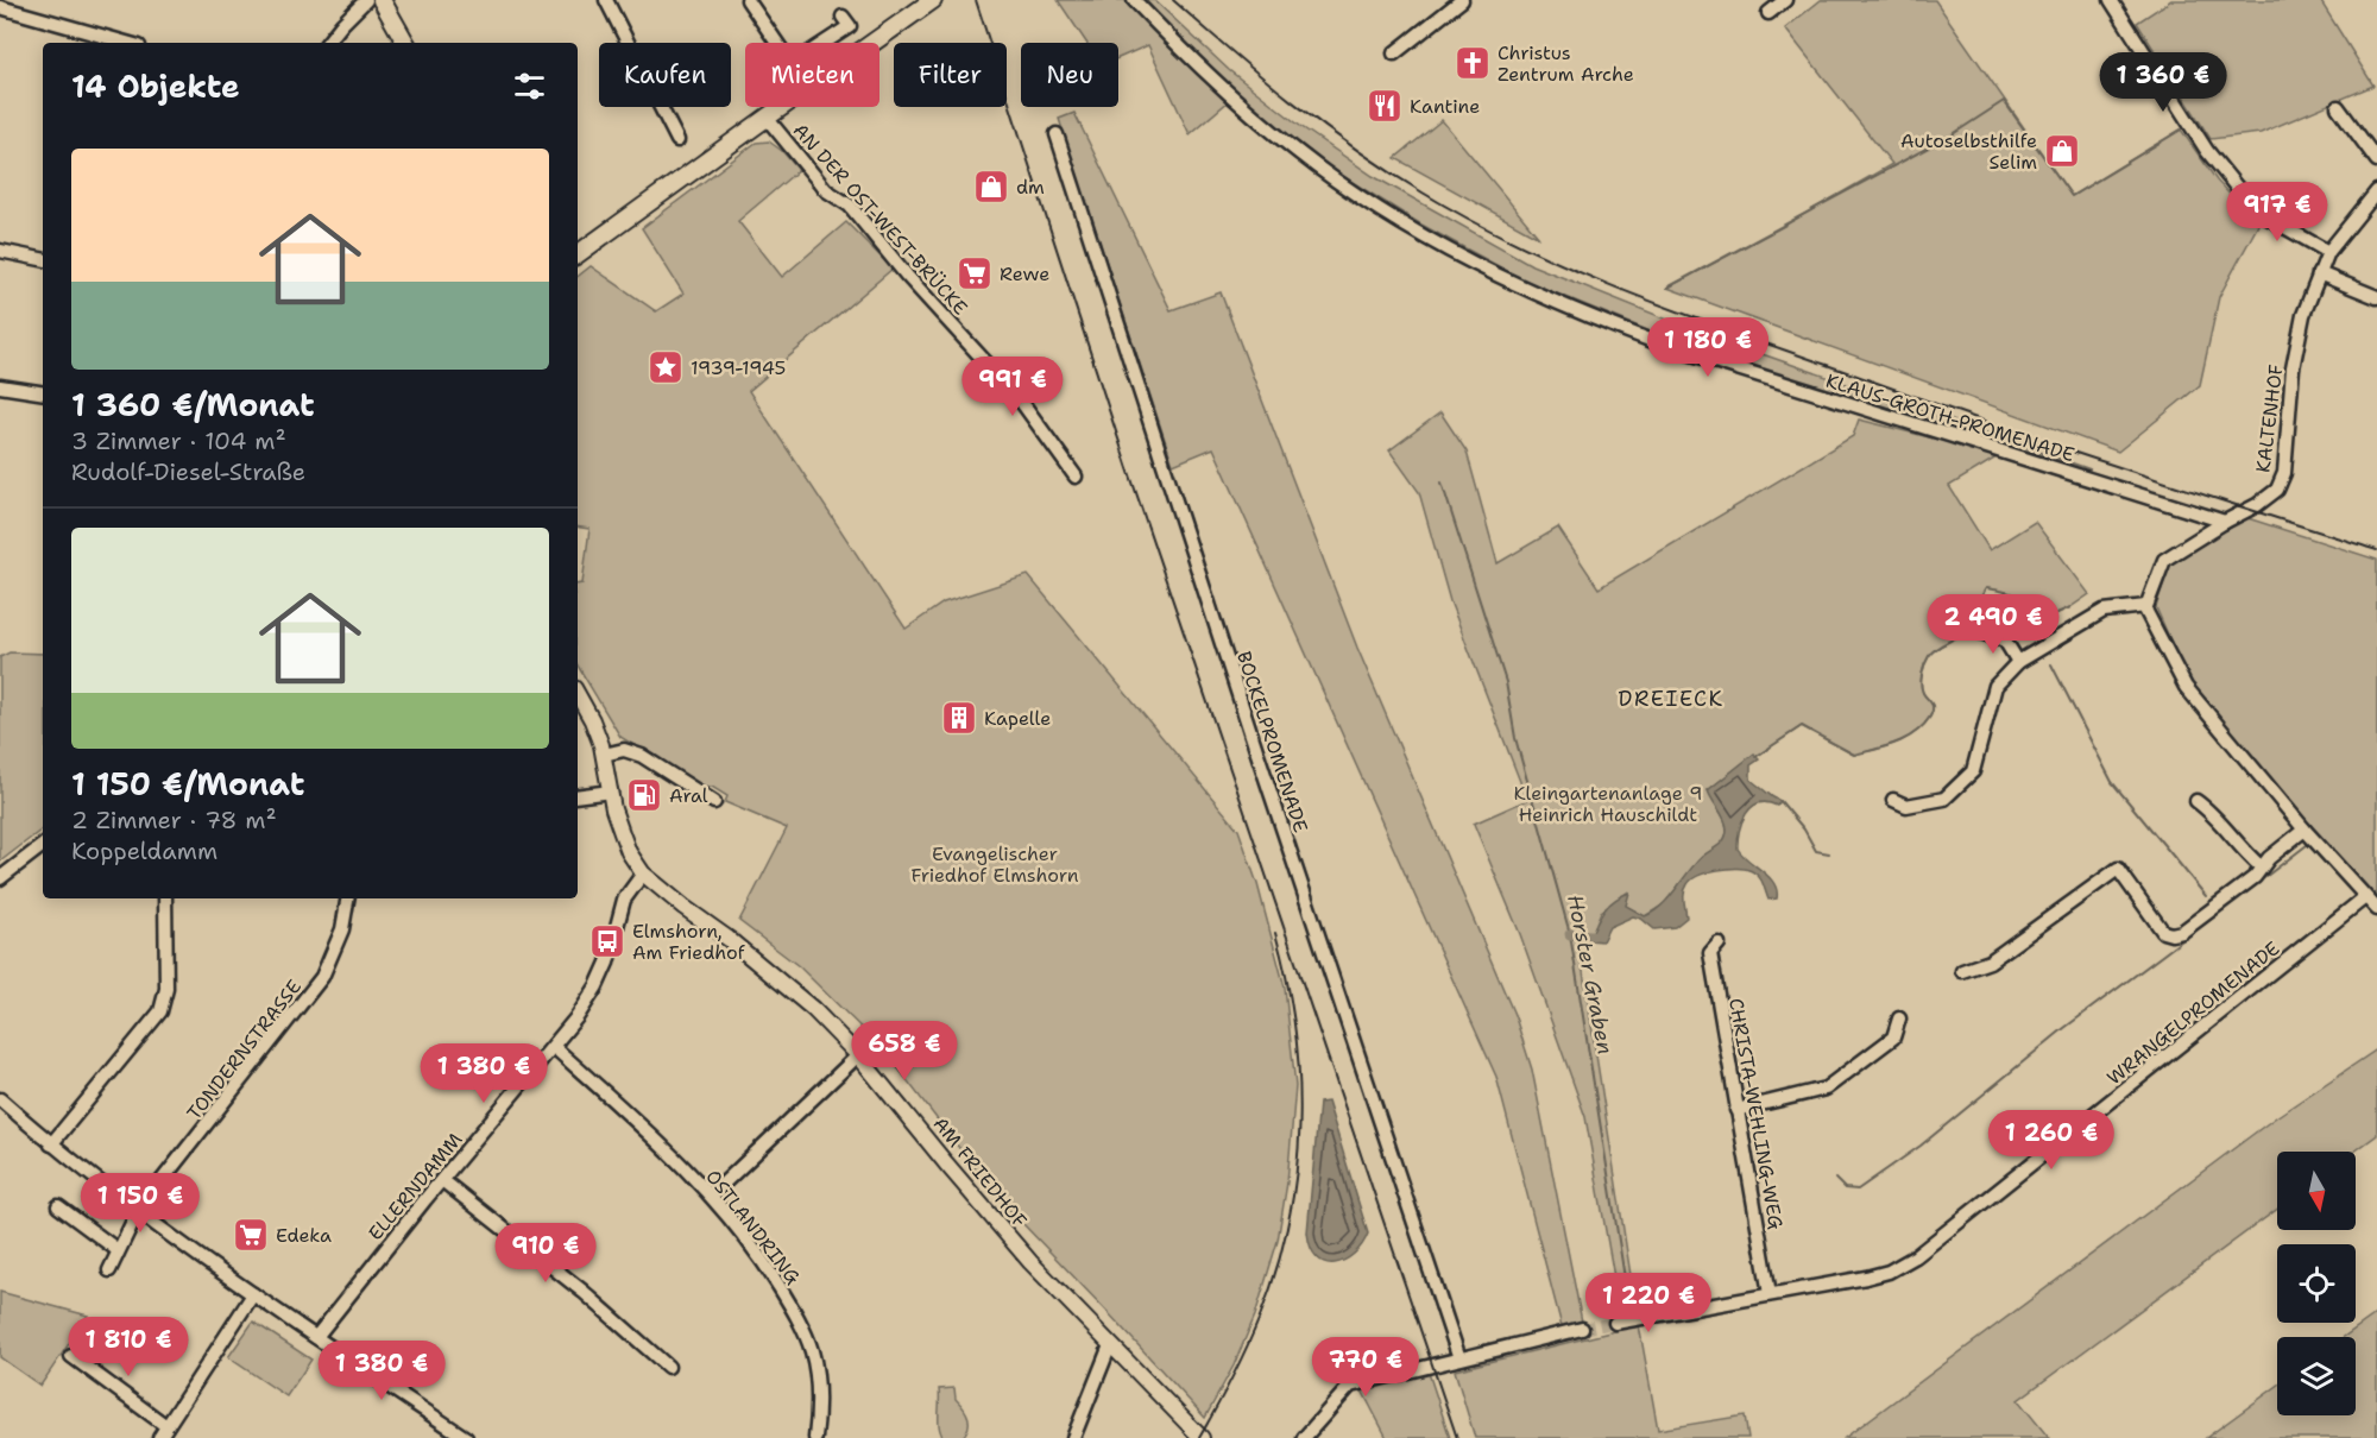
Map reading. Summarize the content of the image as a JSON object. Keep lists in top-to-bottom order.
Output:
{
  "streets": {
    "street": [
      "AN DER OST-WEST-BRÜCKE",
      "KLAUS-GROTH-PROMENADE",
      "KALTENHOF",
      "BOCKELPROMENADE",
      "WRANGELPROMENADE",
      "TONDERNSTRASSE",
      "CHRISTA-WEHLING-WEG",
      "AM FRIEDHOF",
      "ELLERNDAMM",
      "OSTLANDRING"
    ]
  },
  "crossings": [
    ["KLAUS-GROTH-PROMENADE", "KALTENHOF"],
    ["WRANGELPROMENADE", "CHRISTA-WEHLING-WEG"],
    ["AM FRIEDHOF", "ELLERNDAMM"],
    ["ELLERNDAMM", "OSTLANDRING"]
  ],
  "districts": ["DREIECK"],
  "water": ["Horster Graben"],
  "parks": ["Kleingartenanlage 9 Heinrich Hauschildt", "Evangelischer Friedhof Elmshorn"],
  "places": {
    "church": ["Christus Zentrum Arche"],
    "restaurant": ["Kantine"],
    "shop": ["Autoselbsthilfe Selim", "dm"],
    "supermarket": ["Rewe", "Edeka"],
    "place": ["1939-1945"],
    "building": ["Kapelle"],
    "fuel station": ["Aral"],
    "bus stop": ["Elmshorn, Am Friedhof"]
  },
  "north": "bottom",
  "page": {
    "chip": [
      "Kaufen",
      "Mieten",
      "Filter",
      "Neu"
    ],
    "heading": "14 Objekte",
    "price": [
      "1 360 €",
      "917 €",
      "1 180 €",
      "991 €",
      "2 490 €",
      "658 €",
      "1 380 €",
      "1 260 €",
      "1 150 €",
      "910 €",
      "1 220 €",
      "1 810 €",
      "770 €",
      "1 380 €"
    ],
    "list": [
      {
        "name": "1 360 €/Monat",
        "note": "3 Zimmer · 104 m² · Rudolf-Diesel-Straße"
      },
      {
        "name": "1 150 €/Monat",
        "note": "2 Zimmer · 78 m² · Koppeldamm"
      }
    ]
  }
}
